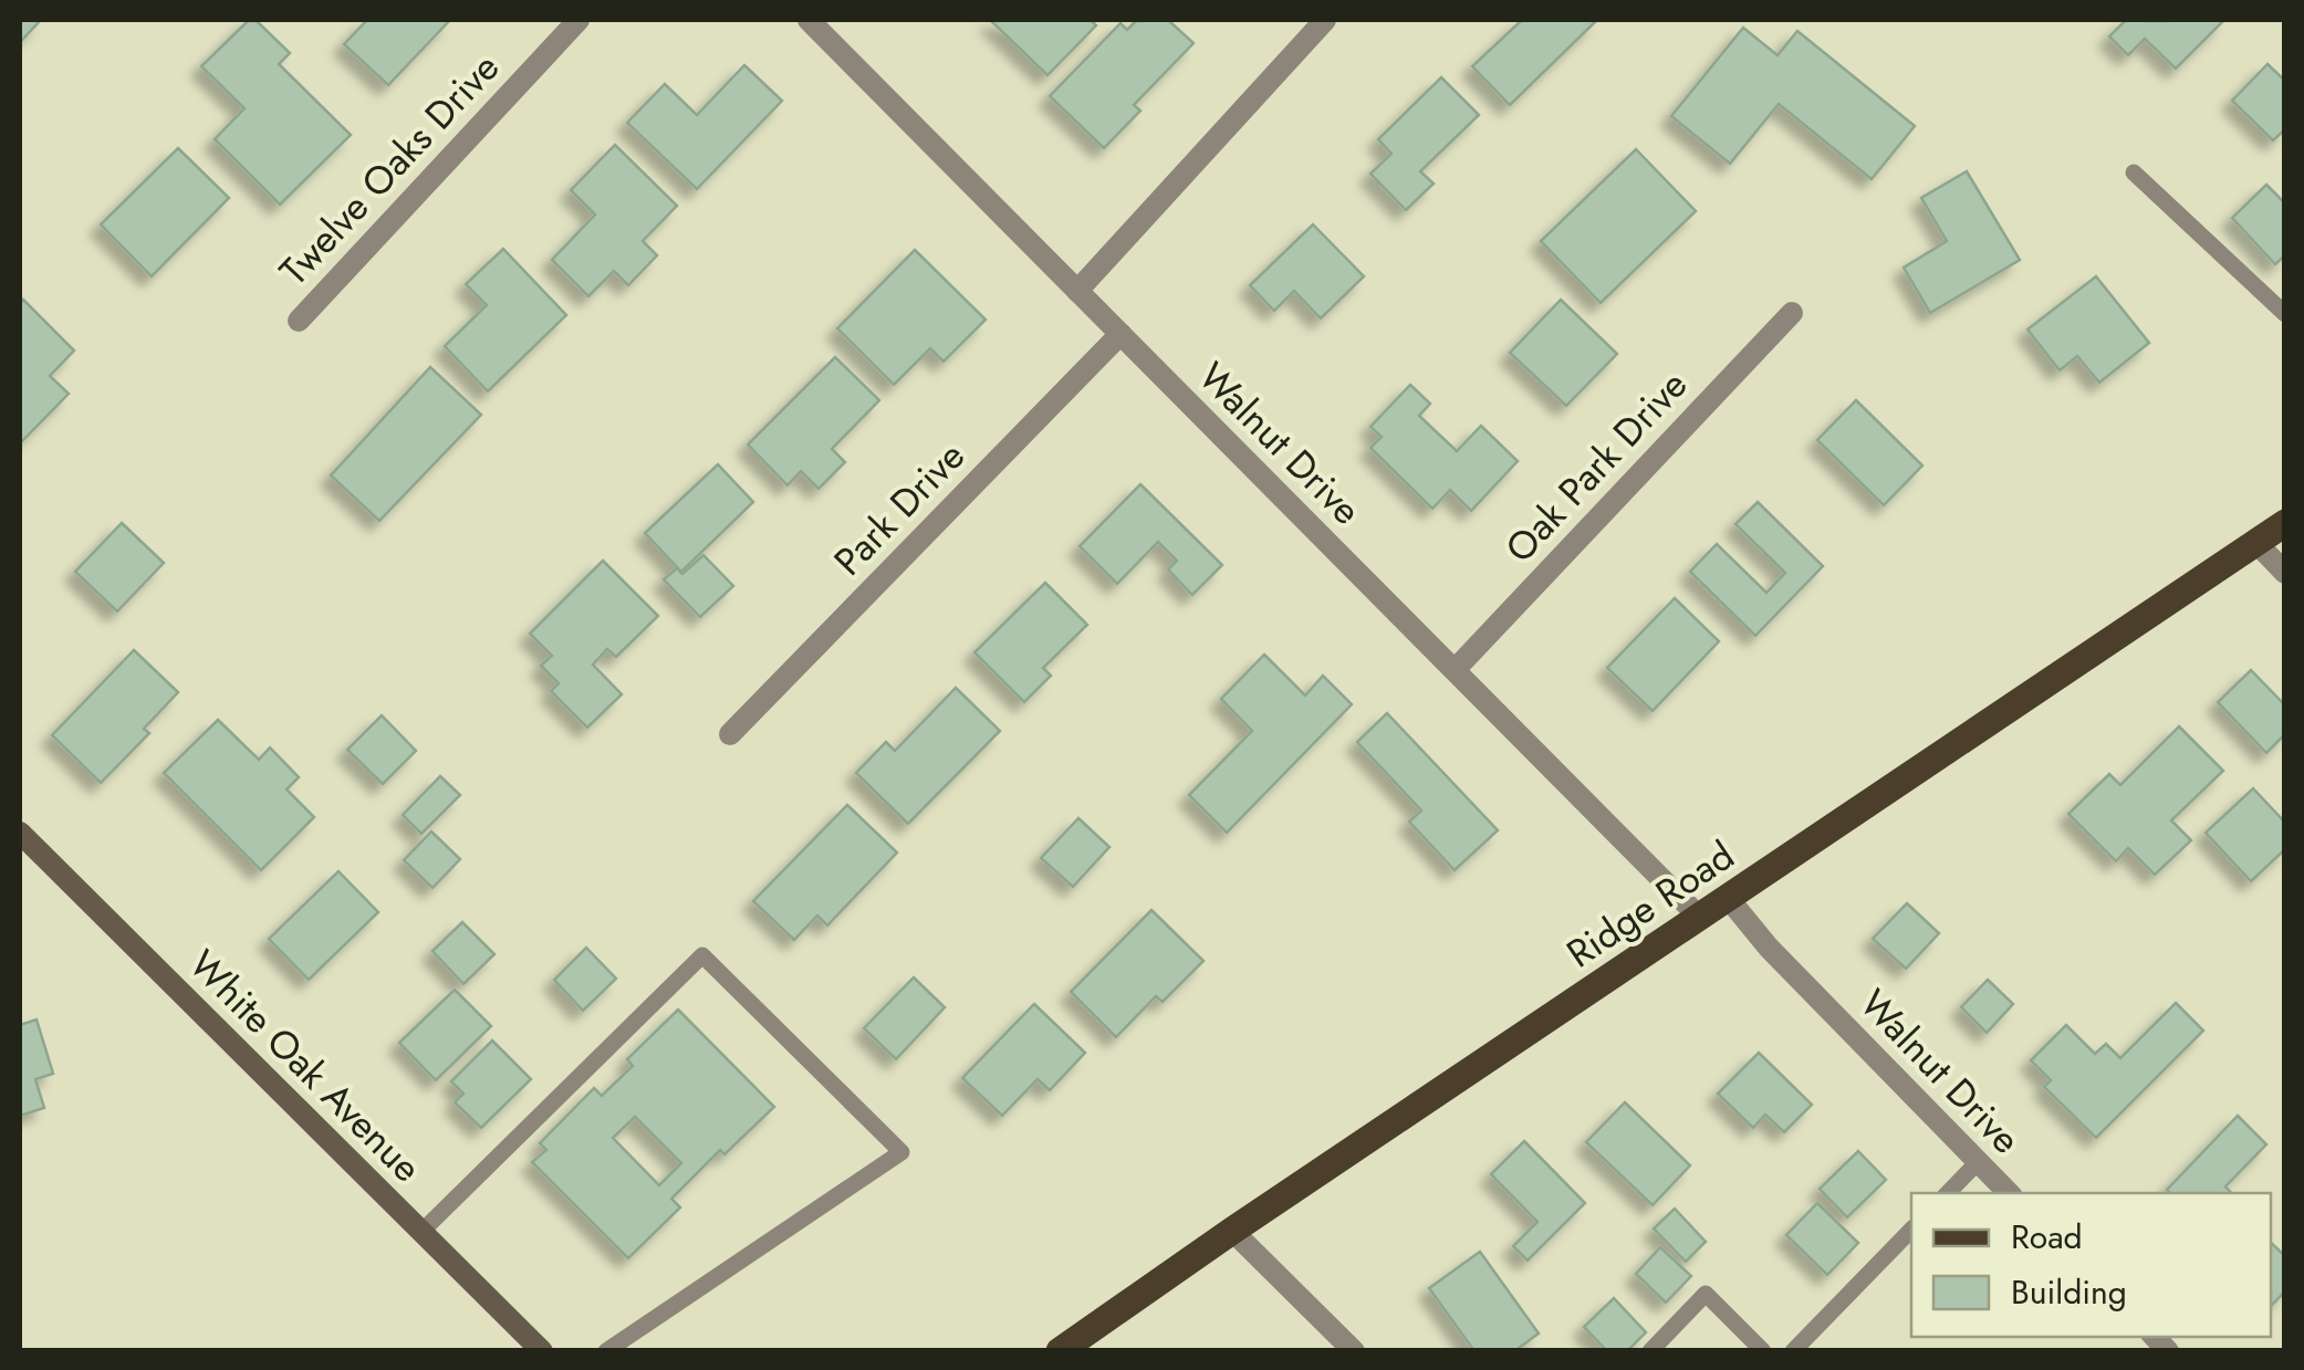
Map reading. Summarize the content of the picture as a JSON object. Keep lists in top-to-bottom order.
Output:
{
  "streets": {
    "main road": ["Ridge Road"],
    "street": [
      "Twelve Oaks Drive",
      "Walnut Drive",
      "Oak Park Drive",
      "Park Drive",
      "White Oak Avenue"
    ]
  },
  "crossings": [
    ["Walnut Drive", "Oak Park Drive"],
    ["Walnut Drive", "Park Drive"],
    ["Walnut Drive", "Ridge Road"]
  ],
  "legend": ["Road", "Building"]
}
